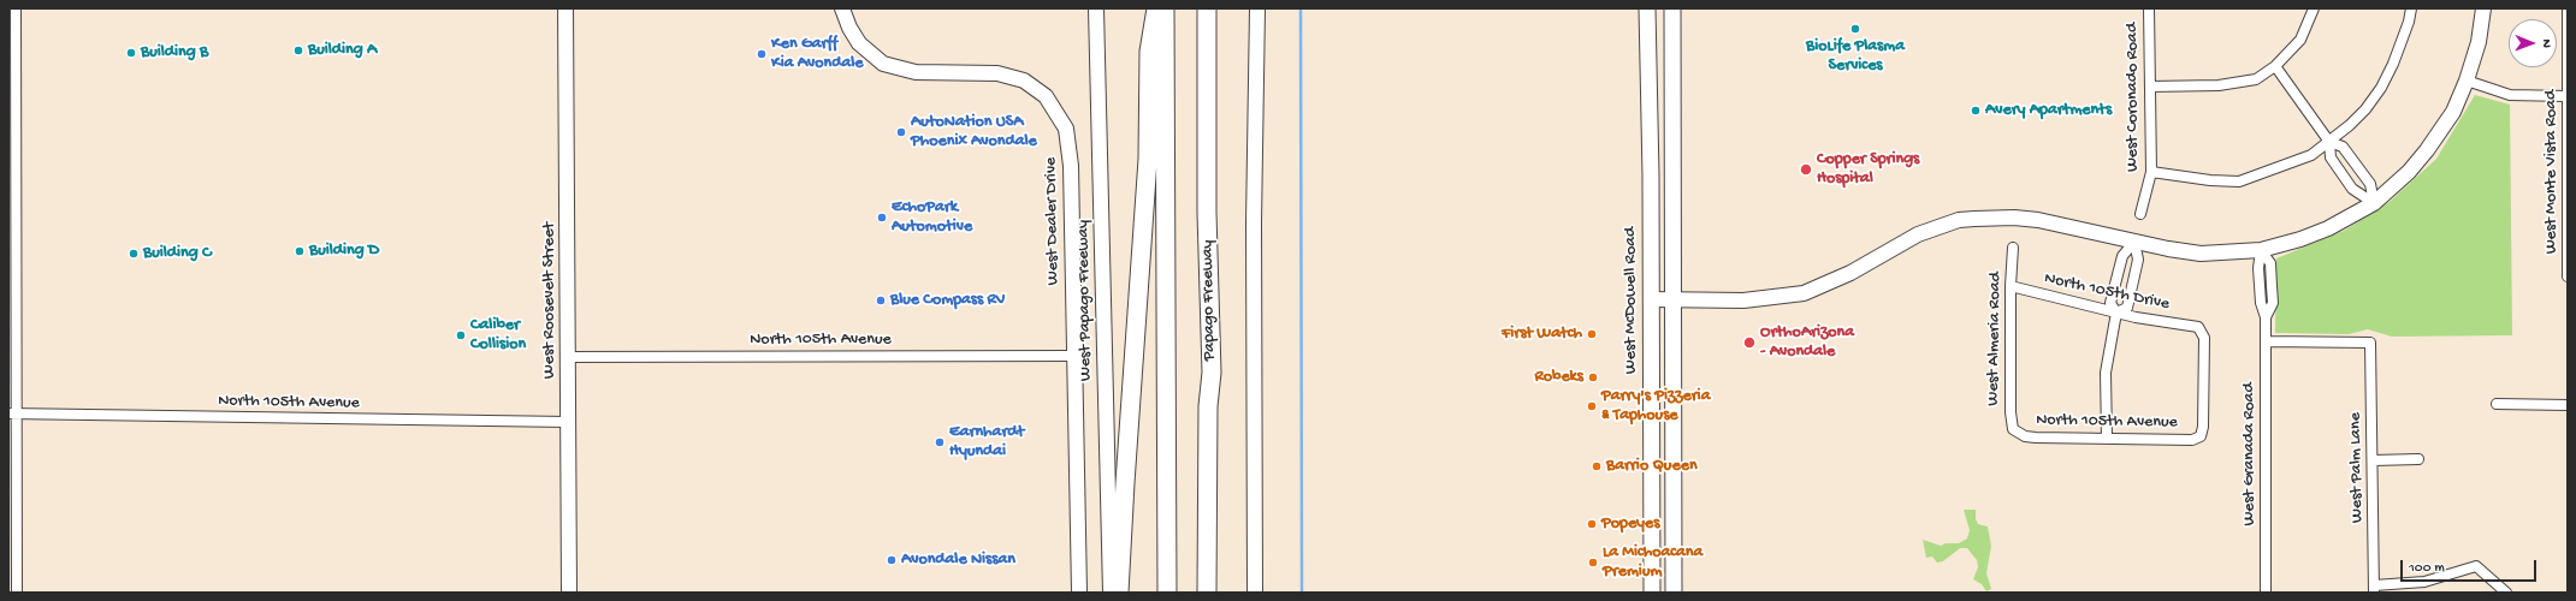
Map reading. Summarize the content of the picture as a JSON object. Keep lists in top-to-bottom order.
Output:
{
  "streets": {
    "highway": ["Papago Freeway"],
    "main road": ["West McDowell Road"],
    "street": [
      "West Coronado Road",
      "West Monte Vista Road",
      "West Dealer Drive",
      "North 105th Drive",
      "West Roosevelt Street",
      "West Papago Freeway",
      "West Almeria Road",
      "North 105th Avenue",
      "West Granada Road",
      "West Palm Lane"
    ]
  },
  "crossings": [
    ["West Dealer Drive", "North 105th Avenue"],
    ["North 105th Drive", "West Almeria Road"],
    ["North 105th Drive", "North 105th Avenue"],
    ["West Roosevelt Street", "North 105th Avenue"],
    ["West Almeria Road", "North 105th Avenue"],
    ["West Granada Road", "West Palm Lane"]
  ],
  "places": [
    "BioLife Plasma Services",
    "Building A",
    "Building B",
    "Ken Garff Kia Avondale",
    "Avery Apartments",
    "AutoNation USA Phoenix Avondale",
    "Copper Springs Hospital",
    "EchoPark Automotive",
    "Building D",
    "Building C",
    "Blue Compass RV",
    "First Watch",
    "Caliber Collision",
    "OrthoArizona - Avondale",
    "Robeks",
    "Parry's Pizzeria & Taphouse",
    "Earnhardt Hyundai",
    "Barrio Queen",
    "Popeyes",
    "Avondale Nissan",
    "La Michoacana Premium"
  ],
  "scale_bar": "100 m",
  "north": "right"
}
